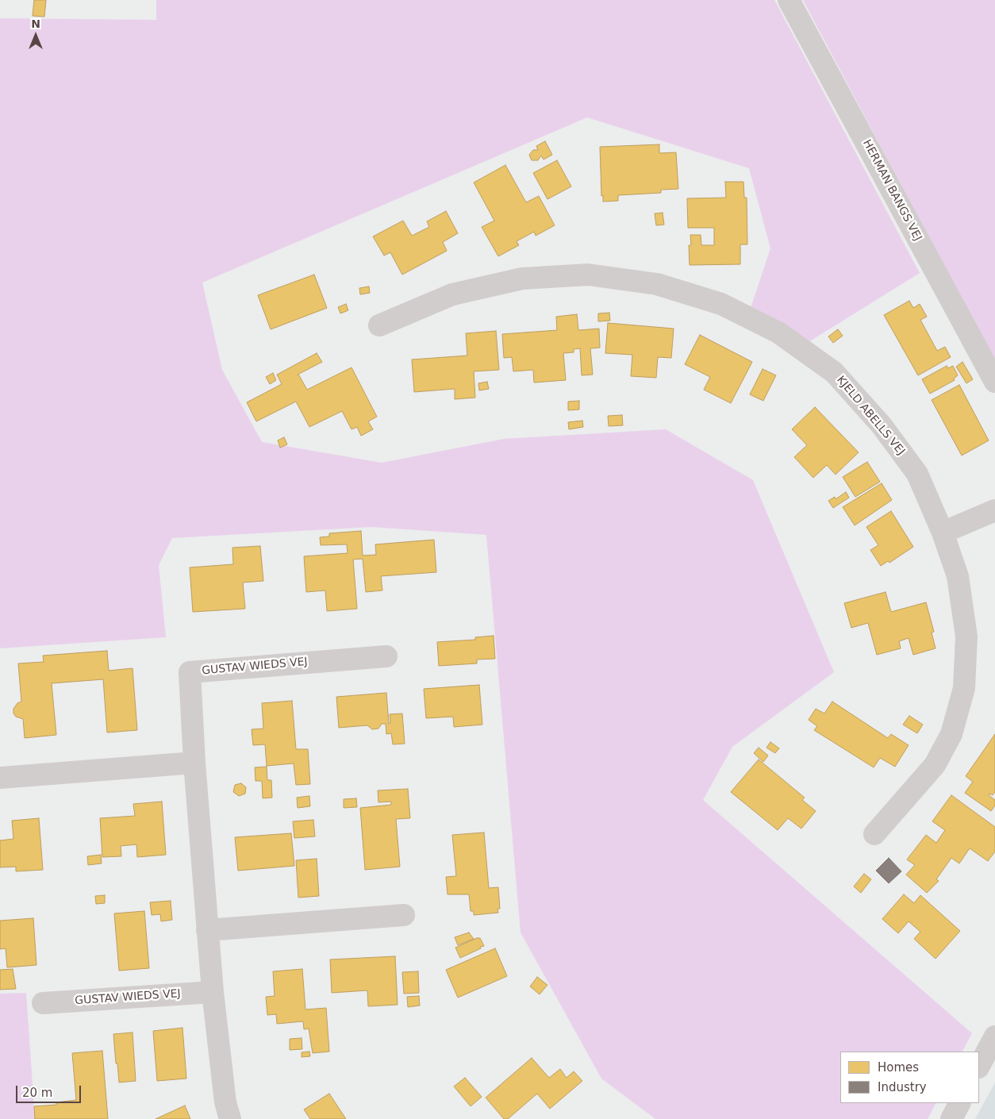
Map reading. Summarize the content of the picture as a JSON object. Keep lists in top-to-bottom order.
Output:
{
  "streets": {
    "street": ["HERMAN BANGS VEJ", "KJELD ABELLS VEJ", "GUSTAV WIEDS VEJ"]
  },
  "legend": ["Homes", "Industry"],
  "scale_bar": "20 m",
  "north": "top"
}
